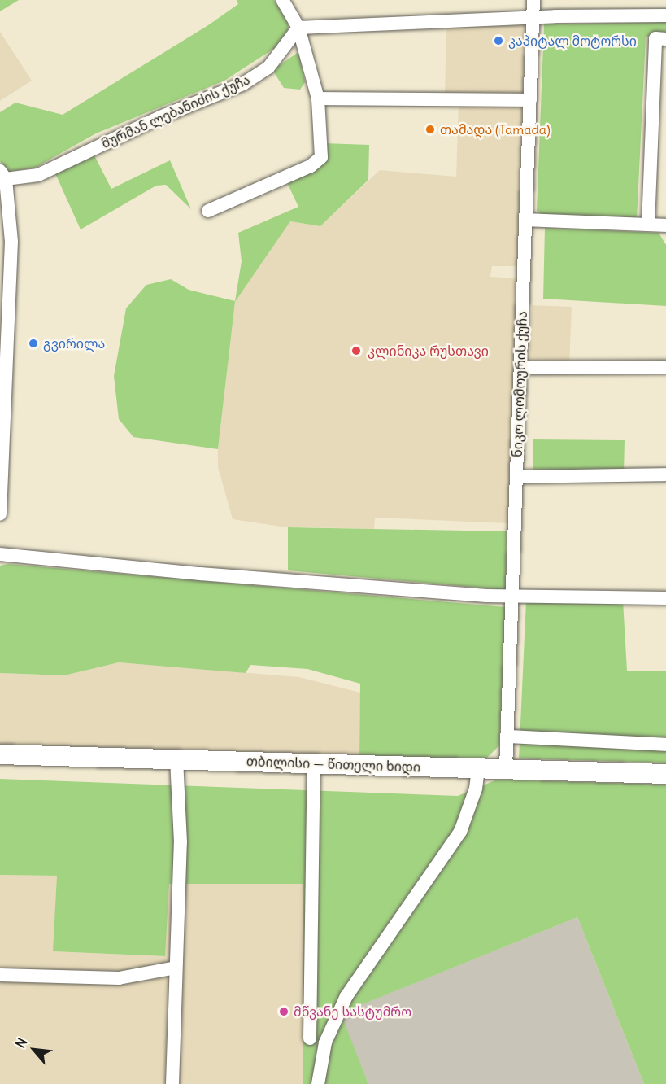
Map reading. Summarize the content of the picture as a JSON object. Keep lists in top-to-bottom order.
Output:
{
  "streets": {
    "highway": ["თბილისი — წითელი ხიდი"],
    "street": ["მურმან ლებანიძის ქუჩა", "ნიკო ლომოურის ქუჩა"]
  },
  "crossings": [
    ["ნიკო ლომოურის ქუჩა", "თბილისი — წითელი ხიდი"]
  ],
  "places": [
    "კაპიტალ მოტორსი",
    "თამადა (Tamada)",
    "გვირილა",
    "კლინიკა რუსთავი",
    "მწვანე სასტუმრო"
  ],
  "north": "top left"
}
